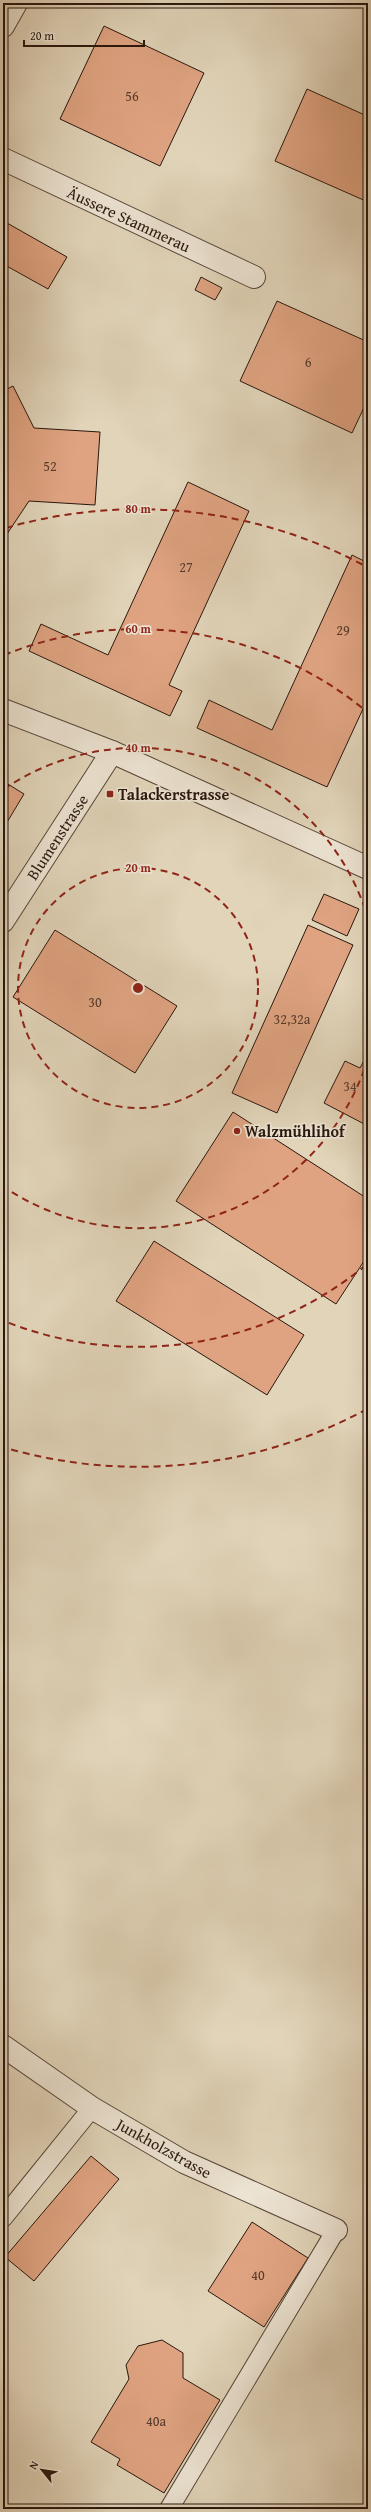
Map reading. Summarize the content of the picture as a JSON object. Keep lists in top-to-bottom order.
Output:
{
  "streets": {
    "street": ["Äussere Stammerau", "Blumenstrasse", "Junkholzstrasse"]
  },
  "places": {
    "transit": ["Talackerstrasse"],
    "other": ["Walzmühlihof"]
  },
  "house_numbers": [
    "56",
    "6",
    "52",
    "27",
    "29",
    "30",
    "32,32a",
    "34",
    "40",
    "40a"
  ],
  "scale_bar": "20 m",
  "north": "top left",
  "rings": [
    "80 m",
    "60 m",
    "40 m",
    "20 m"
  ]
}
